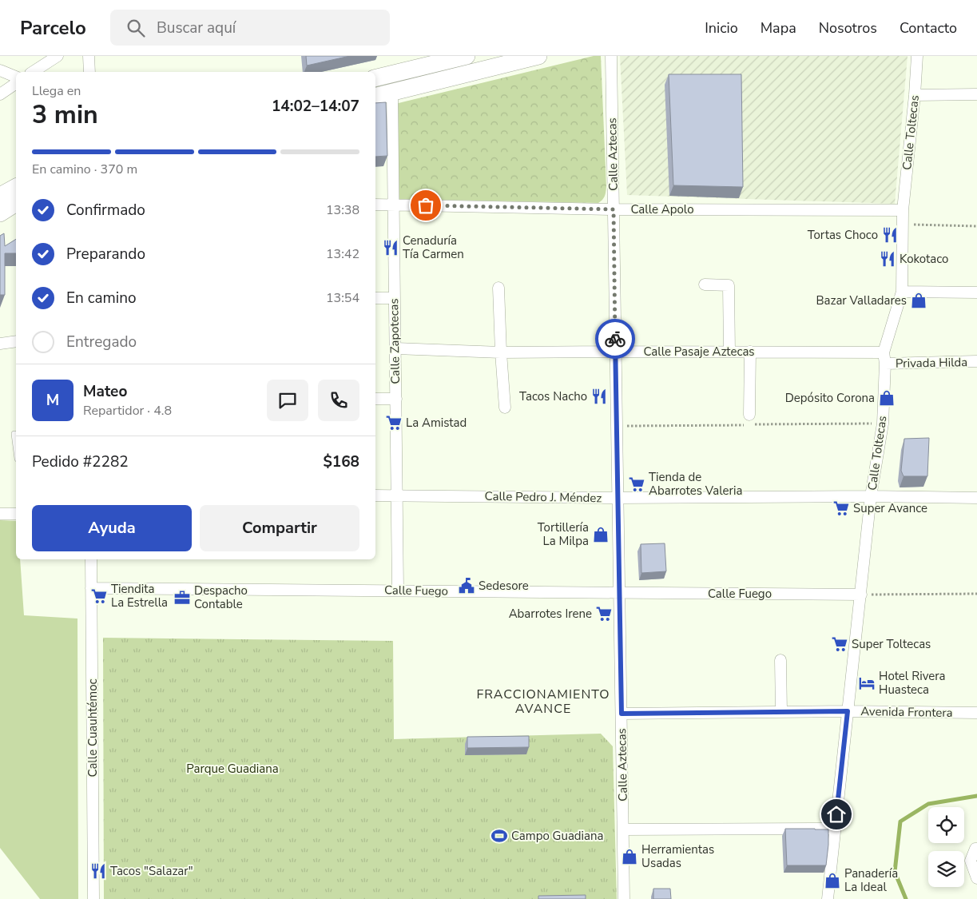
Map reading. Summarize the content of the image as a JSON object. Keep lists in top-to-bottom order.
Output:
{
  "streets": {
    "street": [
      "Calle Toltecas",
      "Calle Aztecas",
      "Calle Apolo",
      "Calle Zapotecas",
      "Calle Pasaje Aztecas",
      "Privada Hilda",
      "Calle Pedro J. Méndez",
      "Calle Fuego",
      "Avenida Frontera",
      "Calle Cuauhtémoc"
    ]
  },
  "crossings": [
    ["Calle Toltecas", "Calle Apolo"],
    ["Calle Toltecas", "Calle Pasaje Aztecas"],
    ["Calle Toltecas", "Privada Hilda"],
    ["Calle Toltecas", "Calle Pedro J. Méndez"],
    ["Calle Toltecas", "Calle Fuego"],
    ["Calle Toltecas", "Avenida Frontera"],
    ["Calle Aztecas", "Calle Apolo"],
    ["Calle Aztecas", "Calle Pasaje Aztecas"],
    ["Calle Aztecas", "Calle Pedro J. Méndez"],
    ["Calle Aztecas", "Calle Fuego"],
    ["Calle Aztecas", "Avenida Frontera"],
    ["Calle Apolo", "Calle Zapotecas"],
    ["Calle Zapotecas", "Calle Pasaje Aztecas"],
    ["Calle Zapotecas", "Calle Pedro J. Méndez"],
    ["Calle Zapotecas", "Calle Fuego"],
    ["Calle Fuego", "Calle Cuauhtémoc"]
  ],
  "districts": ["FRACCIONAMIENTO AVANCE"],
  "parks": ["Parque Guadiana"],
  "places": {
    "restaurant": [
      "Tortas Choco",
      "Cenaduría Tía Carmen",
      "Kokotaco",
      "Tacos Nacho",
      "Tacos \"Salazar\""
    ],
    "shop": [
      "Bazar Valladares",
      "Depósito Corona",
      "Tortillería La Milpa",
      "Herramientas Usadas",
      "Panadería La Ideal"
    ],
    "supermarket": [
      "La Amistad",
      "Tienda de Abarrotes Valeria",
      "Super Avance",
      "Tiendita La Estrella",
      "Abarrotes Irene",
      "Super Toltecas"
    ],
    "public building": ["Sedesore"],
    "office": ["Despacho Contable"],
    "hotel": ["Hotel Rivera Huasteca"],
    "sports": ["Campo Guadiana"]
  },
  "page": {
    "header": "Parcelo",
    "search": "Buscar aquí",
    "nav": [
      "Inicio",
      "Mapa",
      "Nosotros",
      "Contacto"
    ],
    "heading": ["3 min", "Llega en", "14:02–14:07"],
    "panel": [
      "Mateo",
      "Repartidor · 4.8",
      "Pedido #2282",
      "$168"
    ],
    "bar": "En camino · 370 m",
    "list": [
      ["Confirmado", "13:38"],
      ["Preparando", "13:42"],
      ["En camino", "13:54"],
      "Entregado"
    ],
    "round": "M",
    "buttons": ["Ayuda", "Compartir"]
  }
}
